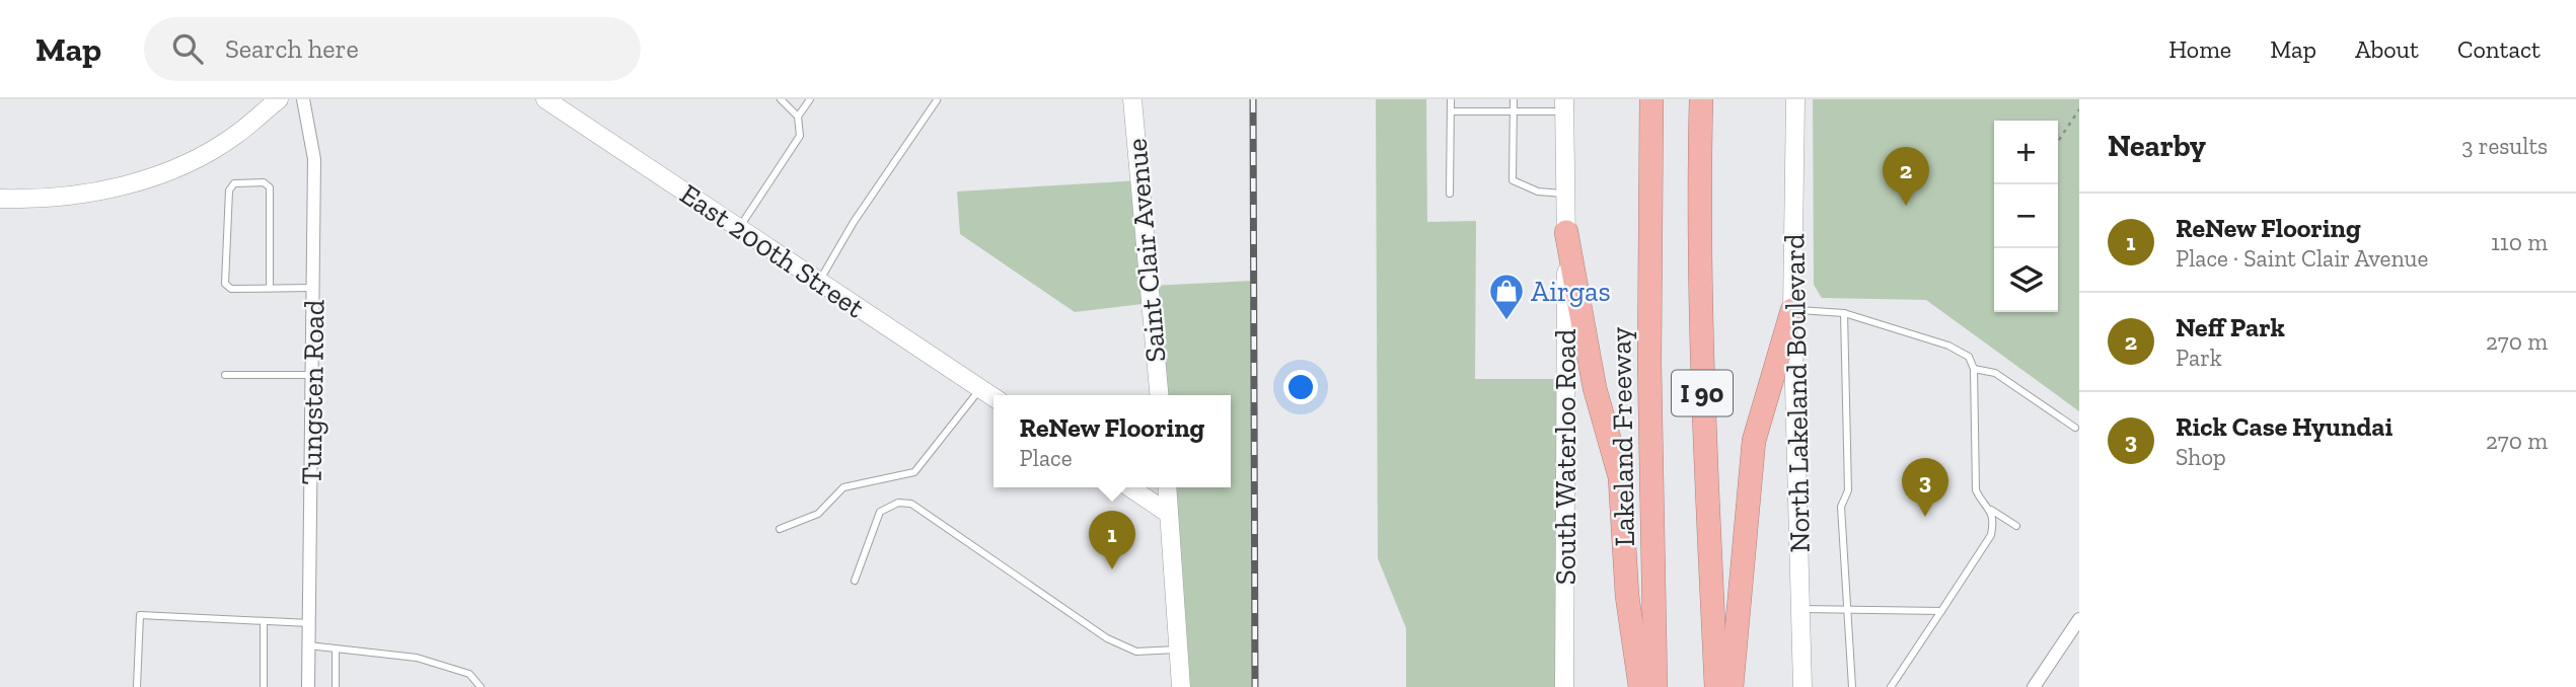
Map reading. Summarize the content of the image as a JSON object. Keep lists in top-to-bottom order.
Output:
{
  "streets": {
    "highway": ["I 90", "Lakeland Freeway"],
    "street": [
      "East 200th Street",
      "Saint Clair Avenue",
      "Tungsten Road",
      "North Lakeland Boulevard",
      "South Waterloo Road"
    ]
  },
  "places": {
    "shop": ["Airgas"]
  },
  "page": {
    "header": "Map",
    "search": "Search here",
    "nav": [
      "Home",
      "Map",
      "About",
      "Contact"
    ],
    "heading": ["Nearby", "3 results"],
    "map_buttons": ["+", "−"],
    "pins": ["2", "3", "1"],
    "list": [
      {
        "mark": "1",
        "name": "ReNew Flooring",
        "note": "Place · Saint Clair Avenue",
        "value": "110 m"
      },
      {
        "mark": "2",
        "name": "Neff Park",
        "note": "Park",
        "value": "270 m"
      },
      {
        "mark": "3",
        "name": "Rick Case Hyundai",
        "note": "Shop",
        "value": "270 m"
      }
    ],
    "popup": ["ReNew Flooring", "Place"]
  }
}
